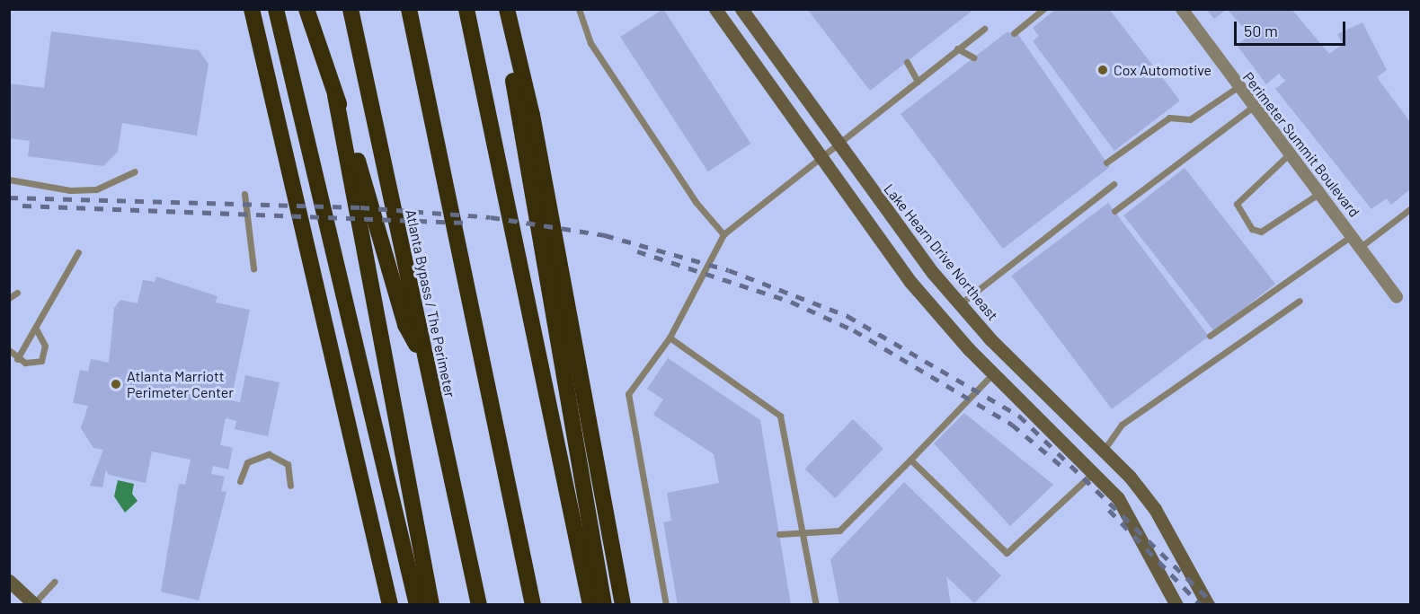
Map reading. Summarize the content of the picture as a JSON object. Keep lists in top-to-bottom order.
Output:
{
  "streets": {
    "highway": ["Atlanta Bypass / The Perimeter"],
    "street": ["Perimeter Summit Boulevard", "Lake Hearn Drive Northeast"]
  },
  "places": ["Cox Automotive", "Atlanta Marriott Perimeter Center"],
  "scale_bar": "50 m"
}
